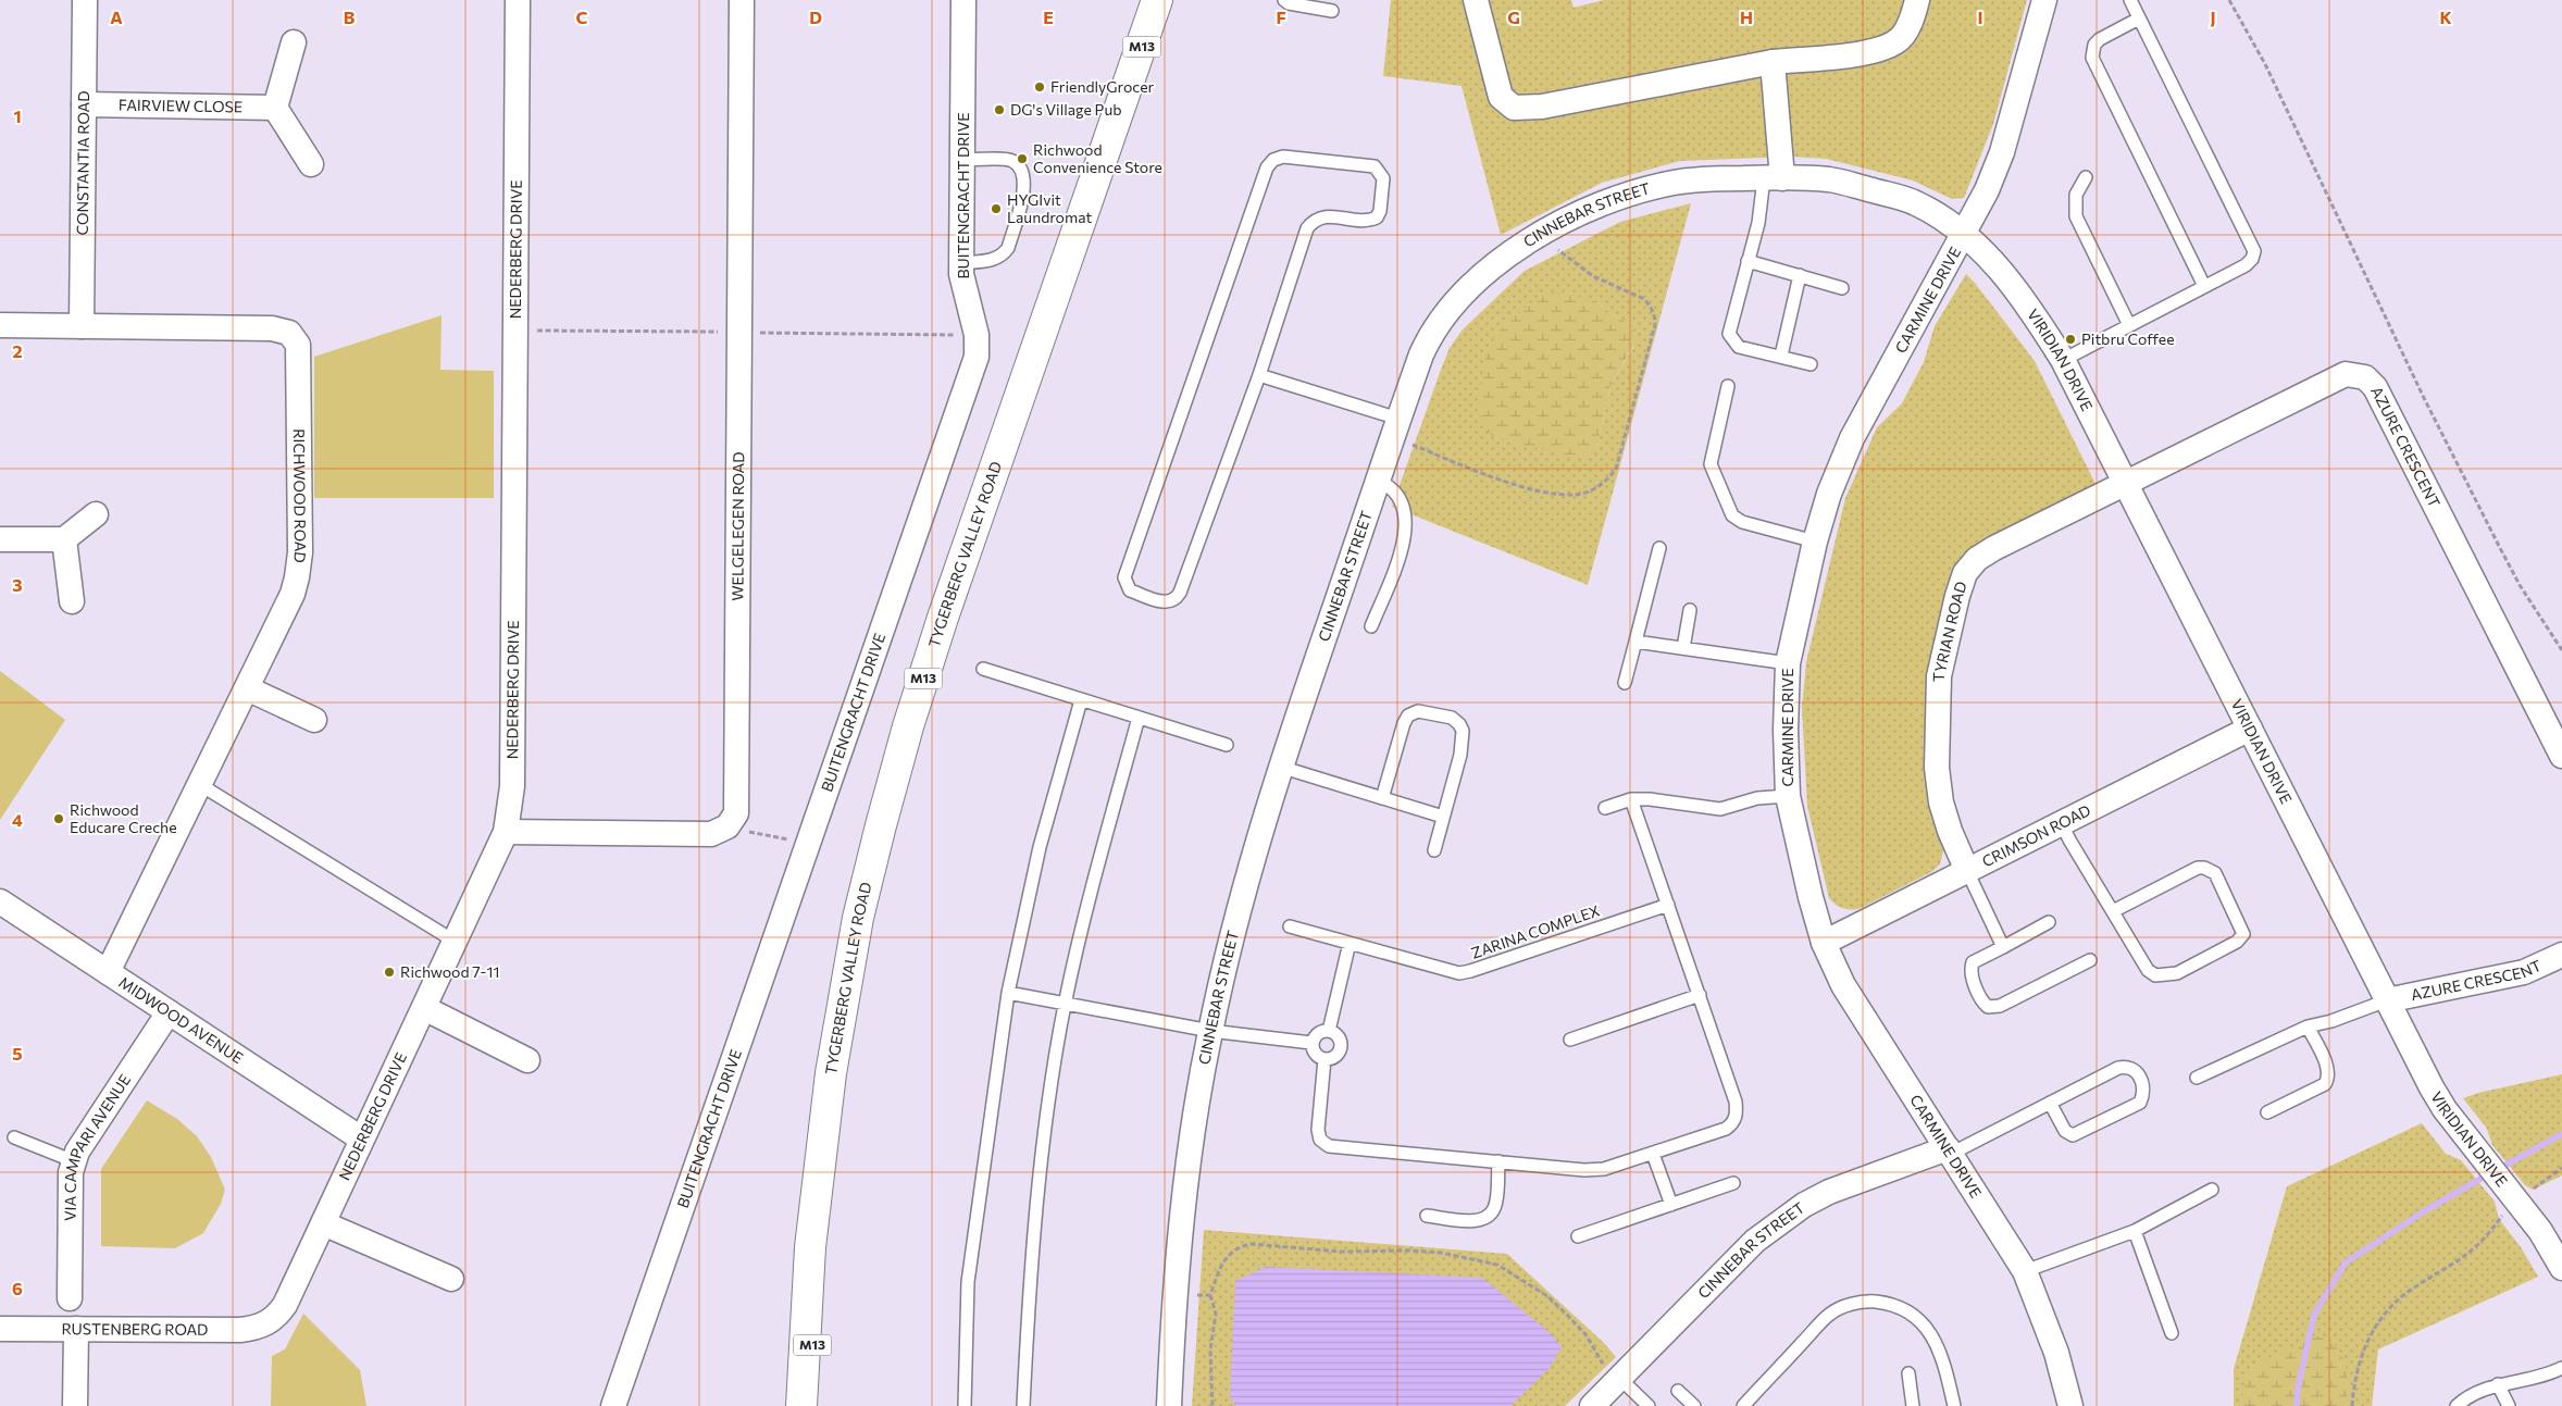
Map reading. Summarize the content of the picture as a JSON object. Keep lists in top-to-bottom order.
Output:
{
  "streets": {
    "main road": ["M13", "TYGERBERG VALLEY ROAD"],
    "street": [
      "FAIRVIEW CLOSE",
      "CONSTANTIA ROAD",
      "BUITENGRACHT DRIVE",
      "CINNEBAR STREET",
      "NEDERBERG DRIVE",
      "CARMINE DRIVE",
      "VIRIDIAN DRIVE",
      "AZURE CRESCENT",
      "RICHWOOD ROAD",
      "WELGELEGEN ROAD",
      "TYRIAN ROAD",
      "CRIMSON ROAD",
      "MIDWOOD AVENUE",
      "VIA CAMPARI AVENUE",
      "RUSTENBERG ROAD"
    ],
    "lane": ["ZARINA COMPLEX"]
  },
  "crossings": [
    ["FAIRVIEW CLOSE", "CONSTANTIA ROAD"],
    ["CONSTANTIA ROAD", "RICHWOOD ROAD"],
    ["CINNEBAR STREET", "CARMINE DRIVE"],
    ["CINNEBAR STREET", "VIRIDIAN DRIVE"],
    ["NEDERBERG DRIVE", "MIDWOOD AVENUE"],
    ["NEDERBERG DRIVE", "RUSTENBERG ROAD"],
    ["CARMINE DRIVE", "VIRIDIAN DRIVE"],
    ["CARMINE DRIVE", "CRIMSON ROAD"],
    ["VIRIDIAN DRIVE", "AZURE CRESCENT"],
    ["VIRIDIAN DRIVE", "TYRIAN ROAD"],
    ["VIRIDIAN DRIVE", "CRIMSON ROAD"],
    ["AZURE CRESCENT", "TYRIAN ROAD"],
    ["RICHWOOD ROAD", "MIDWOOD AVENUE"],
    ["TYRIAN ROAD", "CRIMSON ROAD"],
    ["MIDWOOD AVENUE", "VIA CAMPARI AVENUE"]
  ],
  "places": [
    "FriendlyGrocer",
    "DG's Village Pub",
    "Richwood Convenience Store",
    "HYGIvit Laundromat",
    "Pitbru Coffee",
    "Richwood Educare Creche",
    "Richwood 7-11"
  ],
  "grid": {
    "columns": [
      "A",
      "B",
      "C",
      "D",
      "E",
      "F",
      "G",
      "H",
      "I",
      "J",
      "K"
    ],
    "rows": [
      "1",
      "2",
      "3",
      "4",
      "5",
      "6"
    ]
  }
}
